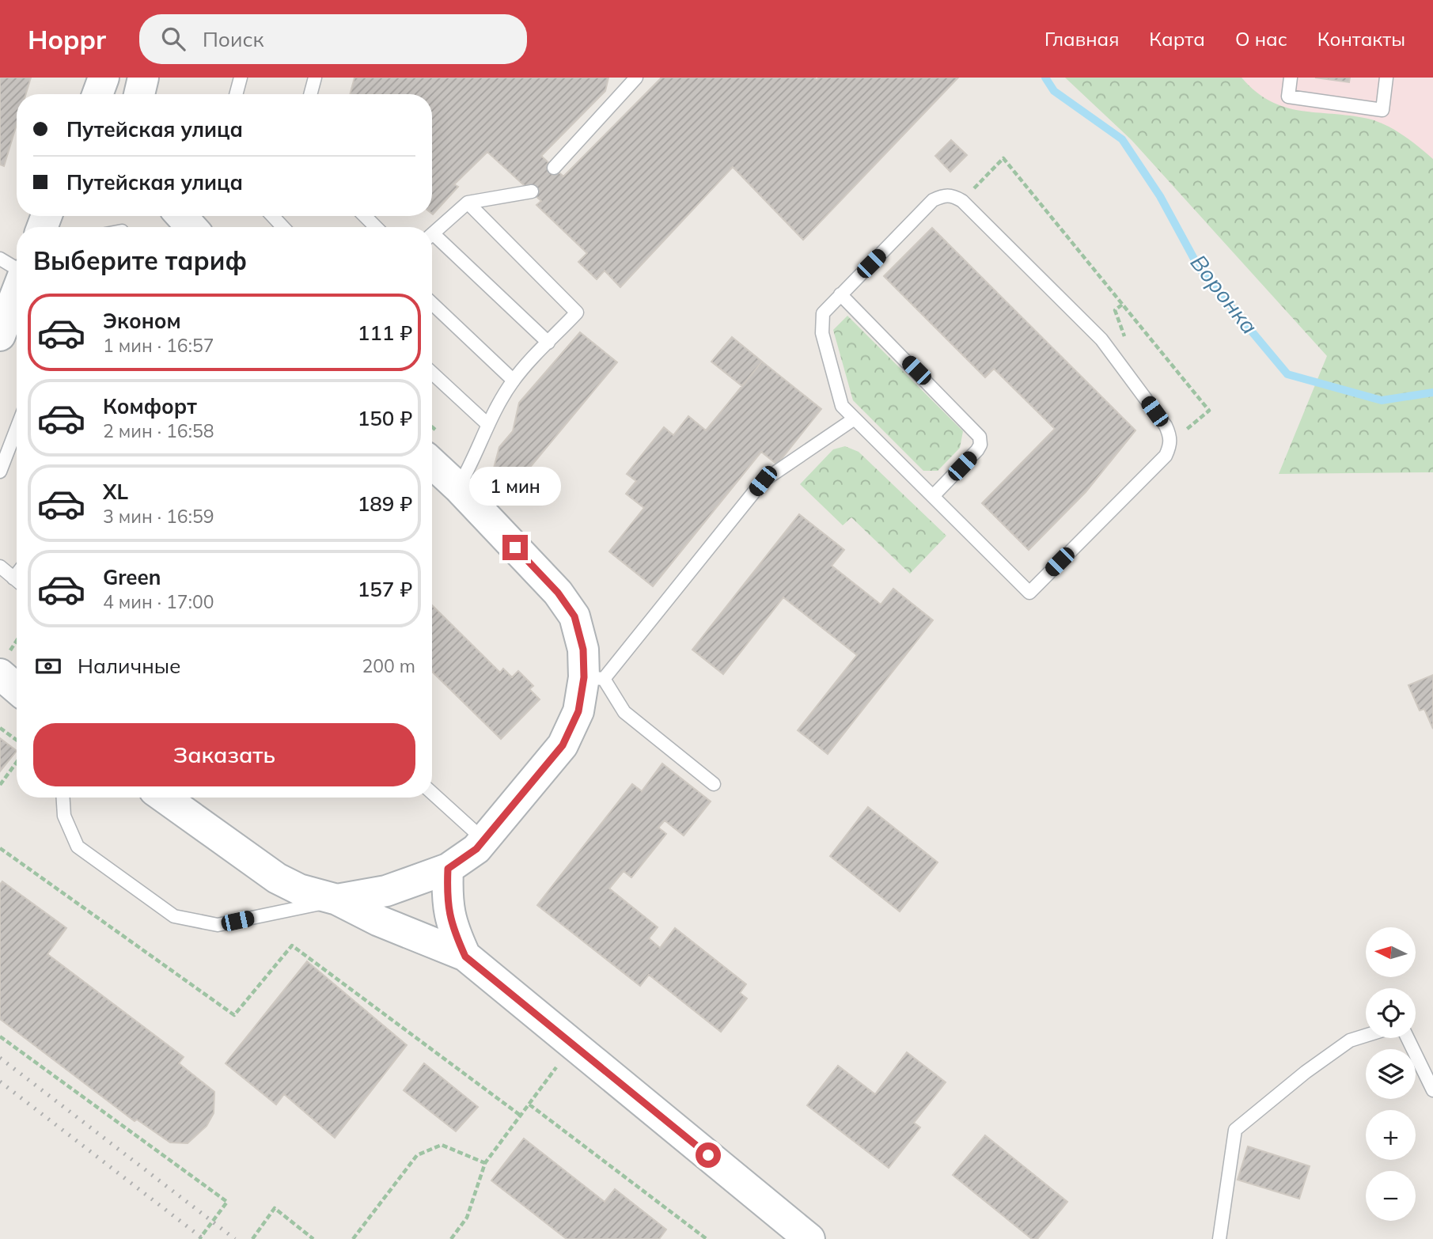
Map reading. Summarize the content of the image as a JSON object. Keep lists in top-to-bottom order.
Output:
{
  "water": ["Воронка"],
  "north": "left",
  "page": {
    "header": "Hoppr",
    "search": "Поиск",
    "nav": [
      "Главная",
      "Карта",
      "О нас",
      "Контакты"
    ],
    "banner": ["Путейская улица", "Путейская улица"],
    "heading": "Выберите тариф",
    "list": [
      {
        "name": "Эконом",
        "note": "1 мин · 16:57",
        "value": "111 ₽"
      },
      {
        "name": "Комфорт",
        "note": "2 мин · 16:58",
        "value": "150 ₽"
      },
      {
        "name": "XL",
        "note": "3 мин · 16:59",
        "value": "189 ₽"
      },
      {
        "name": "Green",
        "note": "4 мин · 17:00",
        "value": "157 ₽"
      }
    ],
    "bubble": "1 мин",
    "pay": ["Наличные", "200 m"],
    "buttons": "Заказать",
    "map_buttons": ["+", "−"]
  }
}
